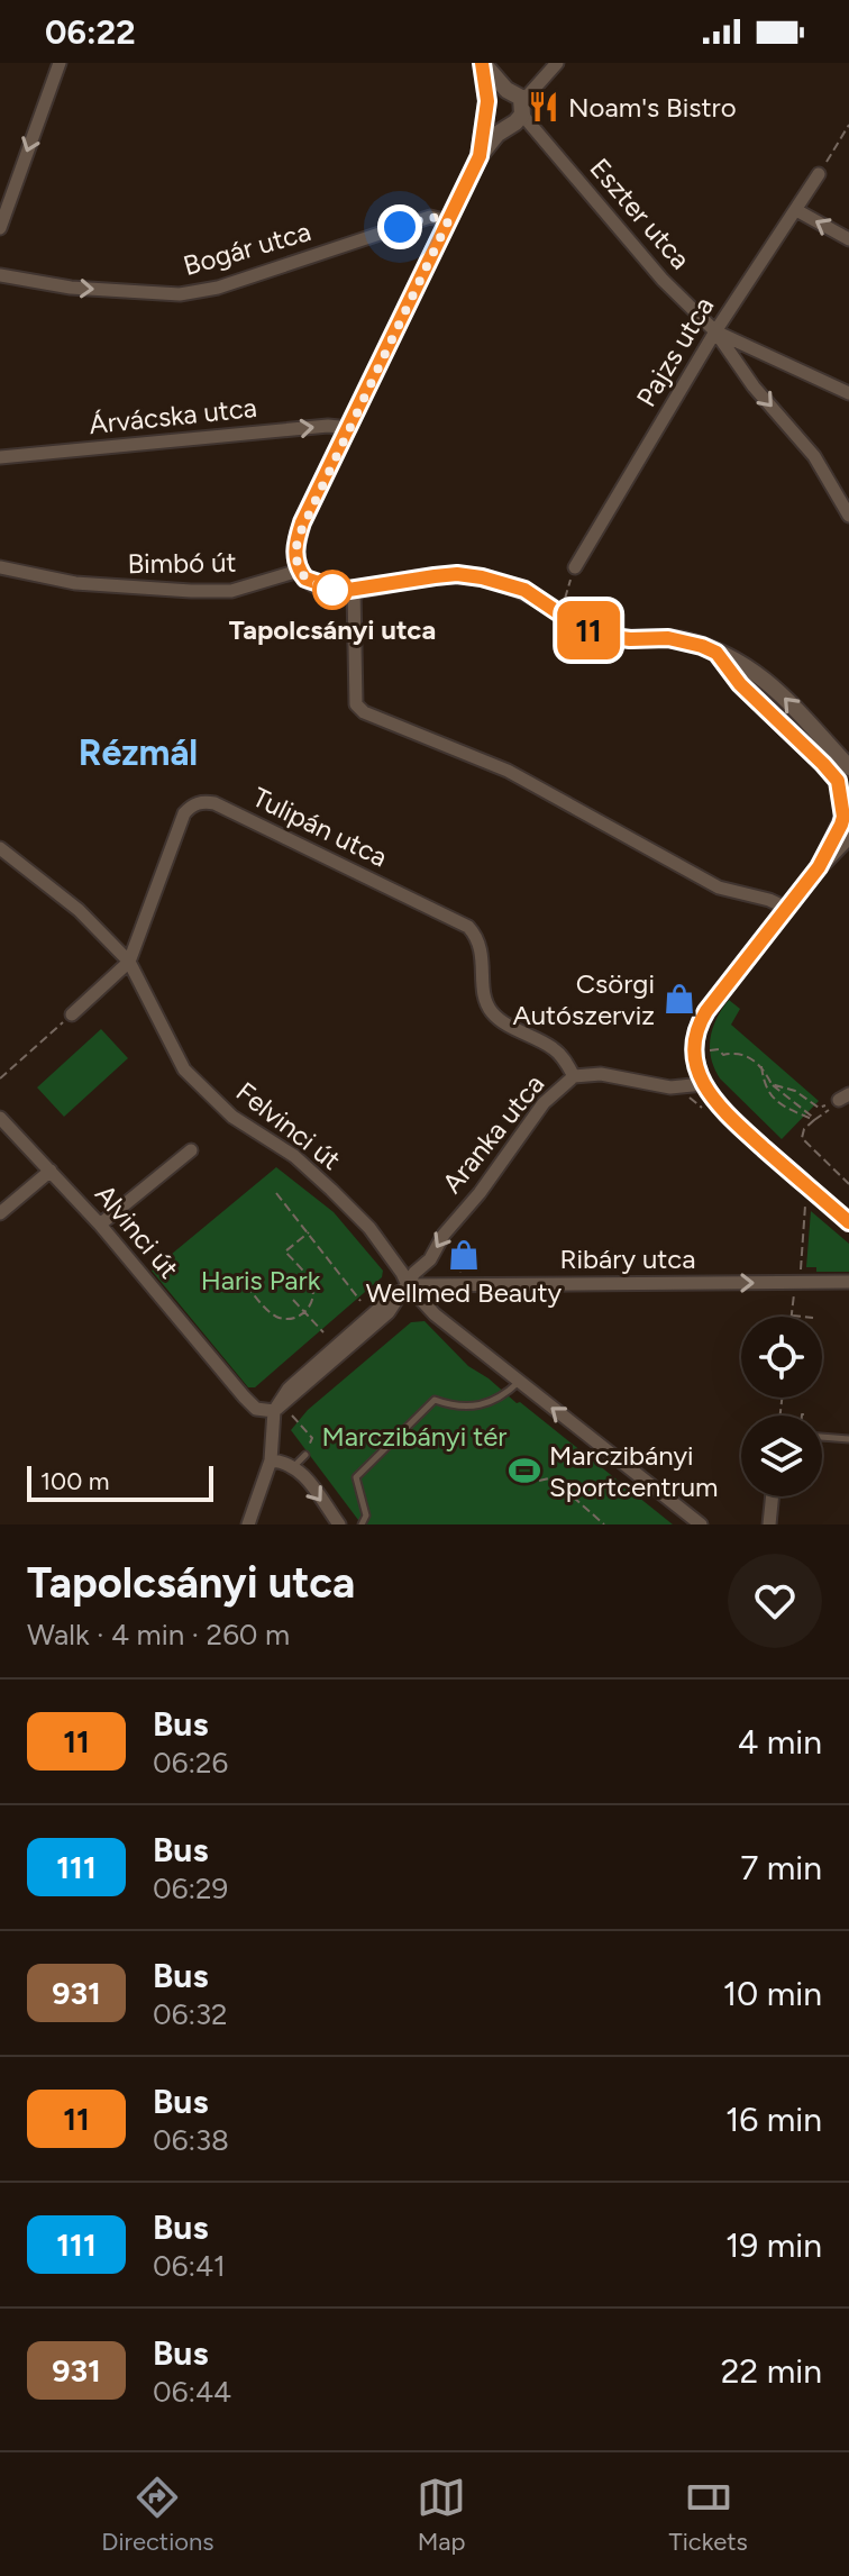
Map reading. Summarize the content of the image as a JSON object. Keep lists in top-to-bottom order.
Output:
{
  "streets": {
    "street": [
      "Eszter utca",
      "Bogár utca",
      "Pajzs utca",
      "Árvácska utca",
      "Bimbó út",
      "Tulipán utca",
      "Felvinci út",
      "Aranka utca",
      "Alvinci út",
      "Ribáry utca"
    ]
  },
  "crossings": [
    ["Eszter utca", "Pajzs utca"],
    ["Tulipán utca", "Felvinci út"],
    ["Tulipán utca", "Aranka utca"],
    ["Felvinci út", "Aranka utca"],
    ["Felvinci út", "Ribáry utca"],
    ["Aranka utca", "Ribáry utca"]
  ],
  "one_way": [
    "Eszter utca",
    "Bogár utca",
    "Árvácska utca",
    "Aranka utca",
    "Ribáry utca"
  ],
  "districts": ["Rézmál"],
  "parks": ["Haris Park", "Marczibányi tér"],
  "places": {
    "restaurant": ["Noam's Bistro"],
    "other": ["Tapolcsányi utca"],
    "shop": ["Csörgi Autószerviz", "Wellmed Beauty"],
    "sports": ["Marczibányi Sportcentrum"]
  },
  "lines": ["bus line 11"],
  "scale_bar": "100 m",
  "page": {
    "status": "06:22",
    "on_map": "11",
    "scale": "100 m",
    "heading": ["Tapolcsányi utca", "Walk · 4 min · 260 m"],
    "list": [
      {
        "mark": "11",
        "name": "Bus",
        "note": "06:26",
        "value": "4 min"
      },
      {
        "mark": "111",
        "name": "Bus",
        "note": "06:29",
        "value": "7 min"
      },
      {
        "mark": "931",
        "name": "Bus",
        "note": "06:32",
        "value": "10 min"
      },
      {
        "mark": "11",
        "name": "Bus",
        "note": "06:38",
        "value": "16 min"
      },
      {
        "mark": "111",
        "name": "Bus",
        "note": "06:41",
        "value": "19 min"
      },
      {
        "mark": "931",
        "name": "Bus",
        "note": "06:44",
        "value": "22 min"
      }
    ],
    "tabs": ["Directions", "Map", "Tickets"]
  }
}
